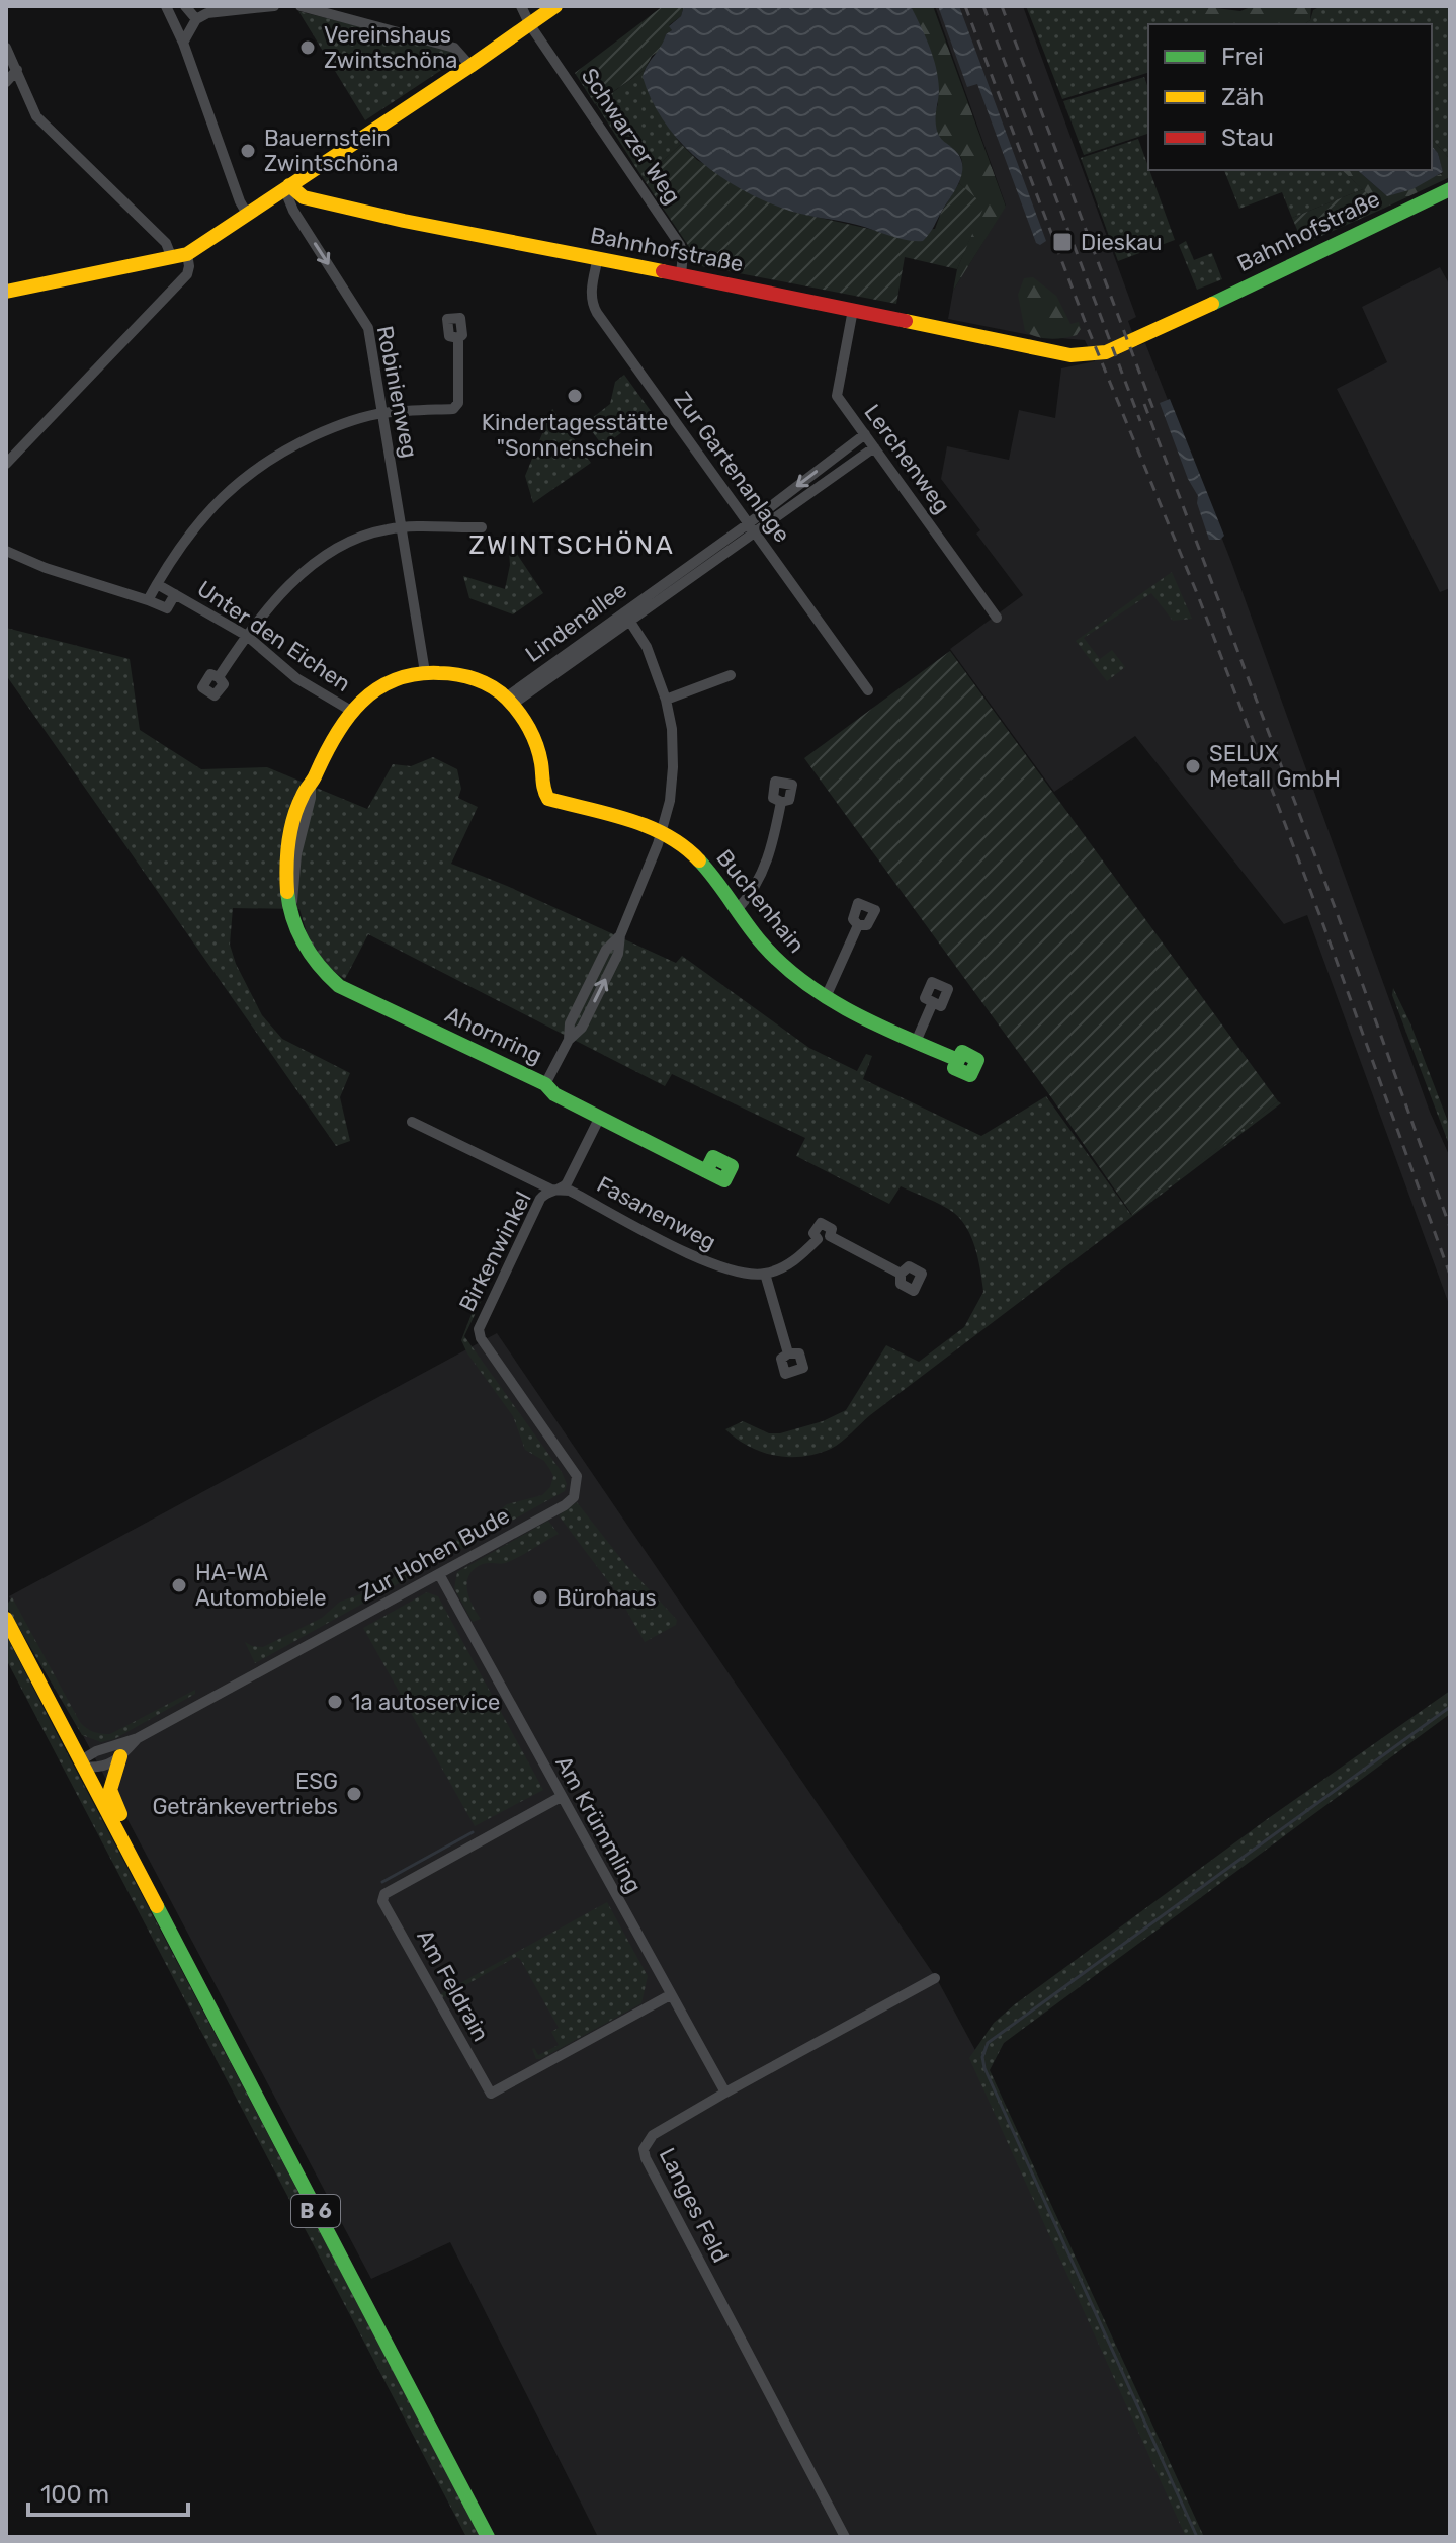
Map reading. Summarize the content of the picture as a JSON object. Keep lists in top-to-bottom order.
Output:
{
  "streets": {
    "street": [
      "Schwarzer Weg",
      "Bahnhofstraße",
      "Robinienweg",
      "Lerchenweg",
      "Zur Gartenanlage",
      "Lindenallee",
      "Unter den Eichen",
      "Buchenhain",
      "Ahornring",
      "Fasanenweg",
      "Birkenwinkel",
      "Zur Hohen Bude",
      "Am Krümmling",
      "Am Feldrain",
      "Langes Feld",
      "B 6"
    ]
  },
  "crossings": [
    ["Schwarzer Weg", "Bahnhofstraße"],
    ["Bahnhofstraße", "Robinienweg"],
    ["Bahnhofstraße", "Lerchenweg"],
    ["Bahnhofstraße", "Zur Gartenanlage"],
    ["Robinienweg", "Ahornring"],
    ["Lerchenweg", "Lindenallee"],
    ["Zur Gartenanlage", "Lindenallee"],
    ["Lindenallee", "Ahornring"],
    ["Unter den Eichen", "Ahornring"],
    ["Buchenhain", "Ahornring"],
    ["Ahornring", "Birkenwinkel"],
    ["Fasanenweg", "Birkenwinkel"],
    ["Birkenwinkel", "Zur Hohen Bude"],
    ["Zur Hohen Bude", "Am Krümmling"],
    ["Zur Hohen Bude", "B 6"],
    ["Am Krümmling", "Am Feldrain"],
    ["Am Krümmling", "Langes Feld"]
  ],
  "one_way": ["Robinienweg"],
  "districts": ["ZWINTSCHÖNA"],
  "places": {
    "other": [
      "Vereinshaus Zwintschöna",
      "Bauernstein Zwintschöna",
      "Kindertagesstätte \"Sonnenschein",
      "SELUX Metall GmbH",
      "HA-WA Automobiele",
      "Bürohaus",
      "1a autoservice",
      "ESG Getränkevertriebs"
    ],
    "transit": ["Dieskau"]
  },
  "legend": ["Frei", "Zäh", "Stau"],
  "scale_bar": "100 m"
}
